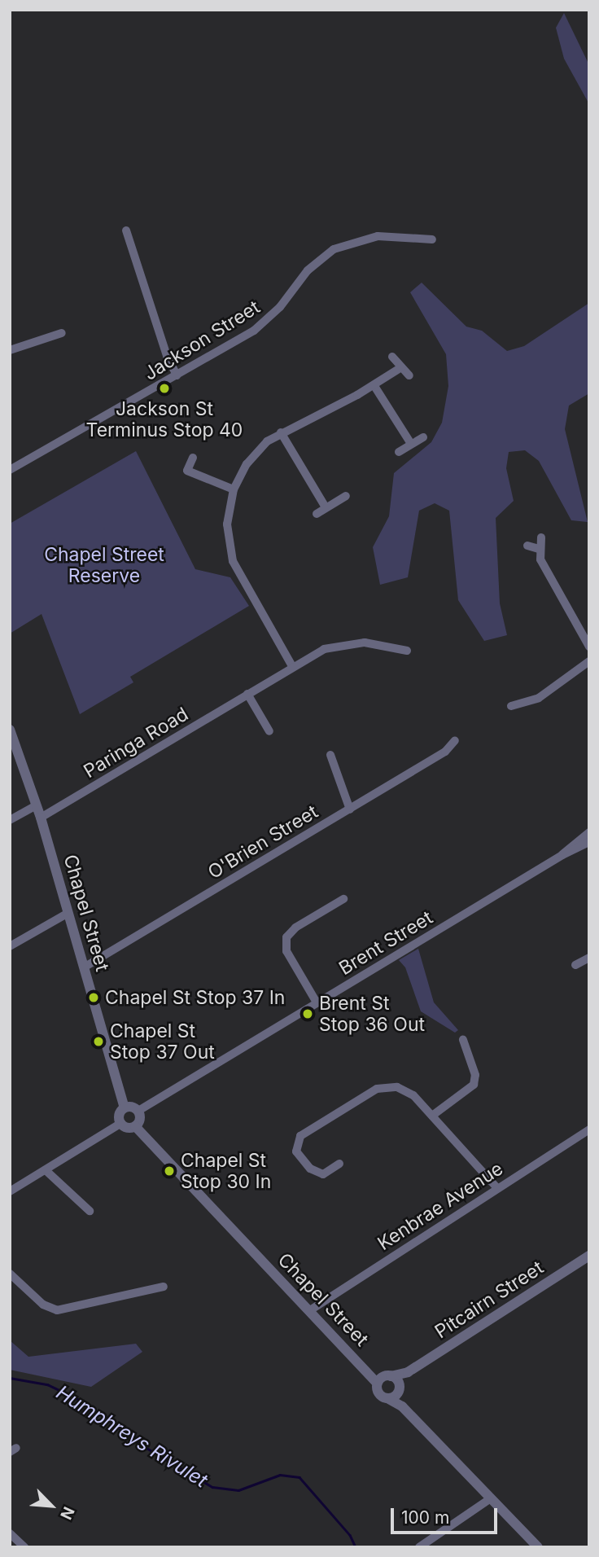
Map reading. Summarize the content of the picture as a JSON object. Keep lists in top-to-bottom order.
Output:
{
  "streets": {
    "street": [
      "Jackson Street",
      "Paringa Road",
      "O'Brien Street",
      "Chapel Street",
      "Brent Street",
      "Kenbrae Avenue",
      "Pitcairn Street"
    ]
  },
  "crossings": [
    ["Paringa Road", "Chapel Street"],
    ["O'Brien Street", "Chapel Street"],
    ["Chapel Street", "Brent Street"],
    ["Chapel Street", "Kenbrae Avenue"],
    ["Chapel Street", "Pitcairn Street"]
  ],
  "water": ["Humphreys Rivulet"],
  "parks": ["Chapel Street Reserve"],
  "places": [
    "Jackson St Terminus Stop 40",
    "Chapel St Stop 37 In",
    "Brent St Stop 36 Out",
    "Chapel St Stop 37 Out",
    "Chapel St Stop 30 In"
  ],
  "scale_bar": "100 m",
  "north": "bottom right"
}
